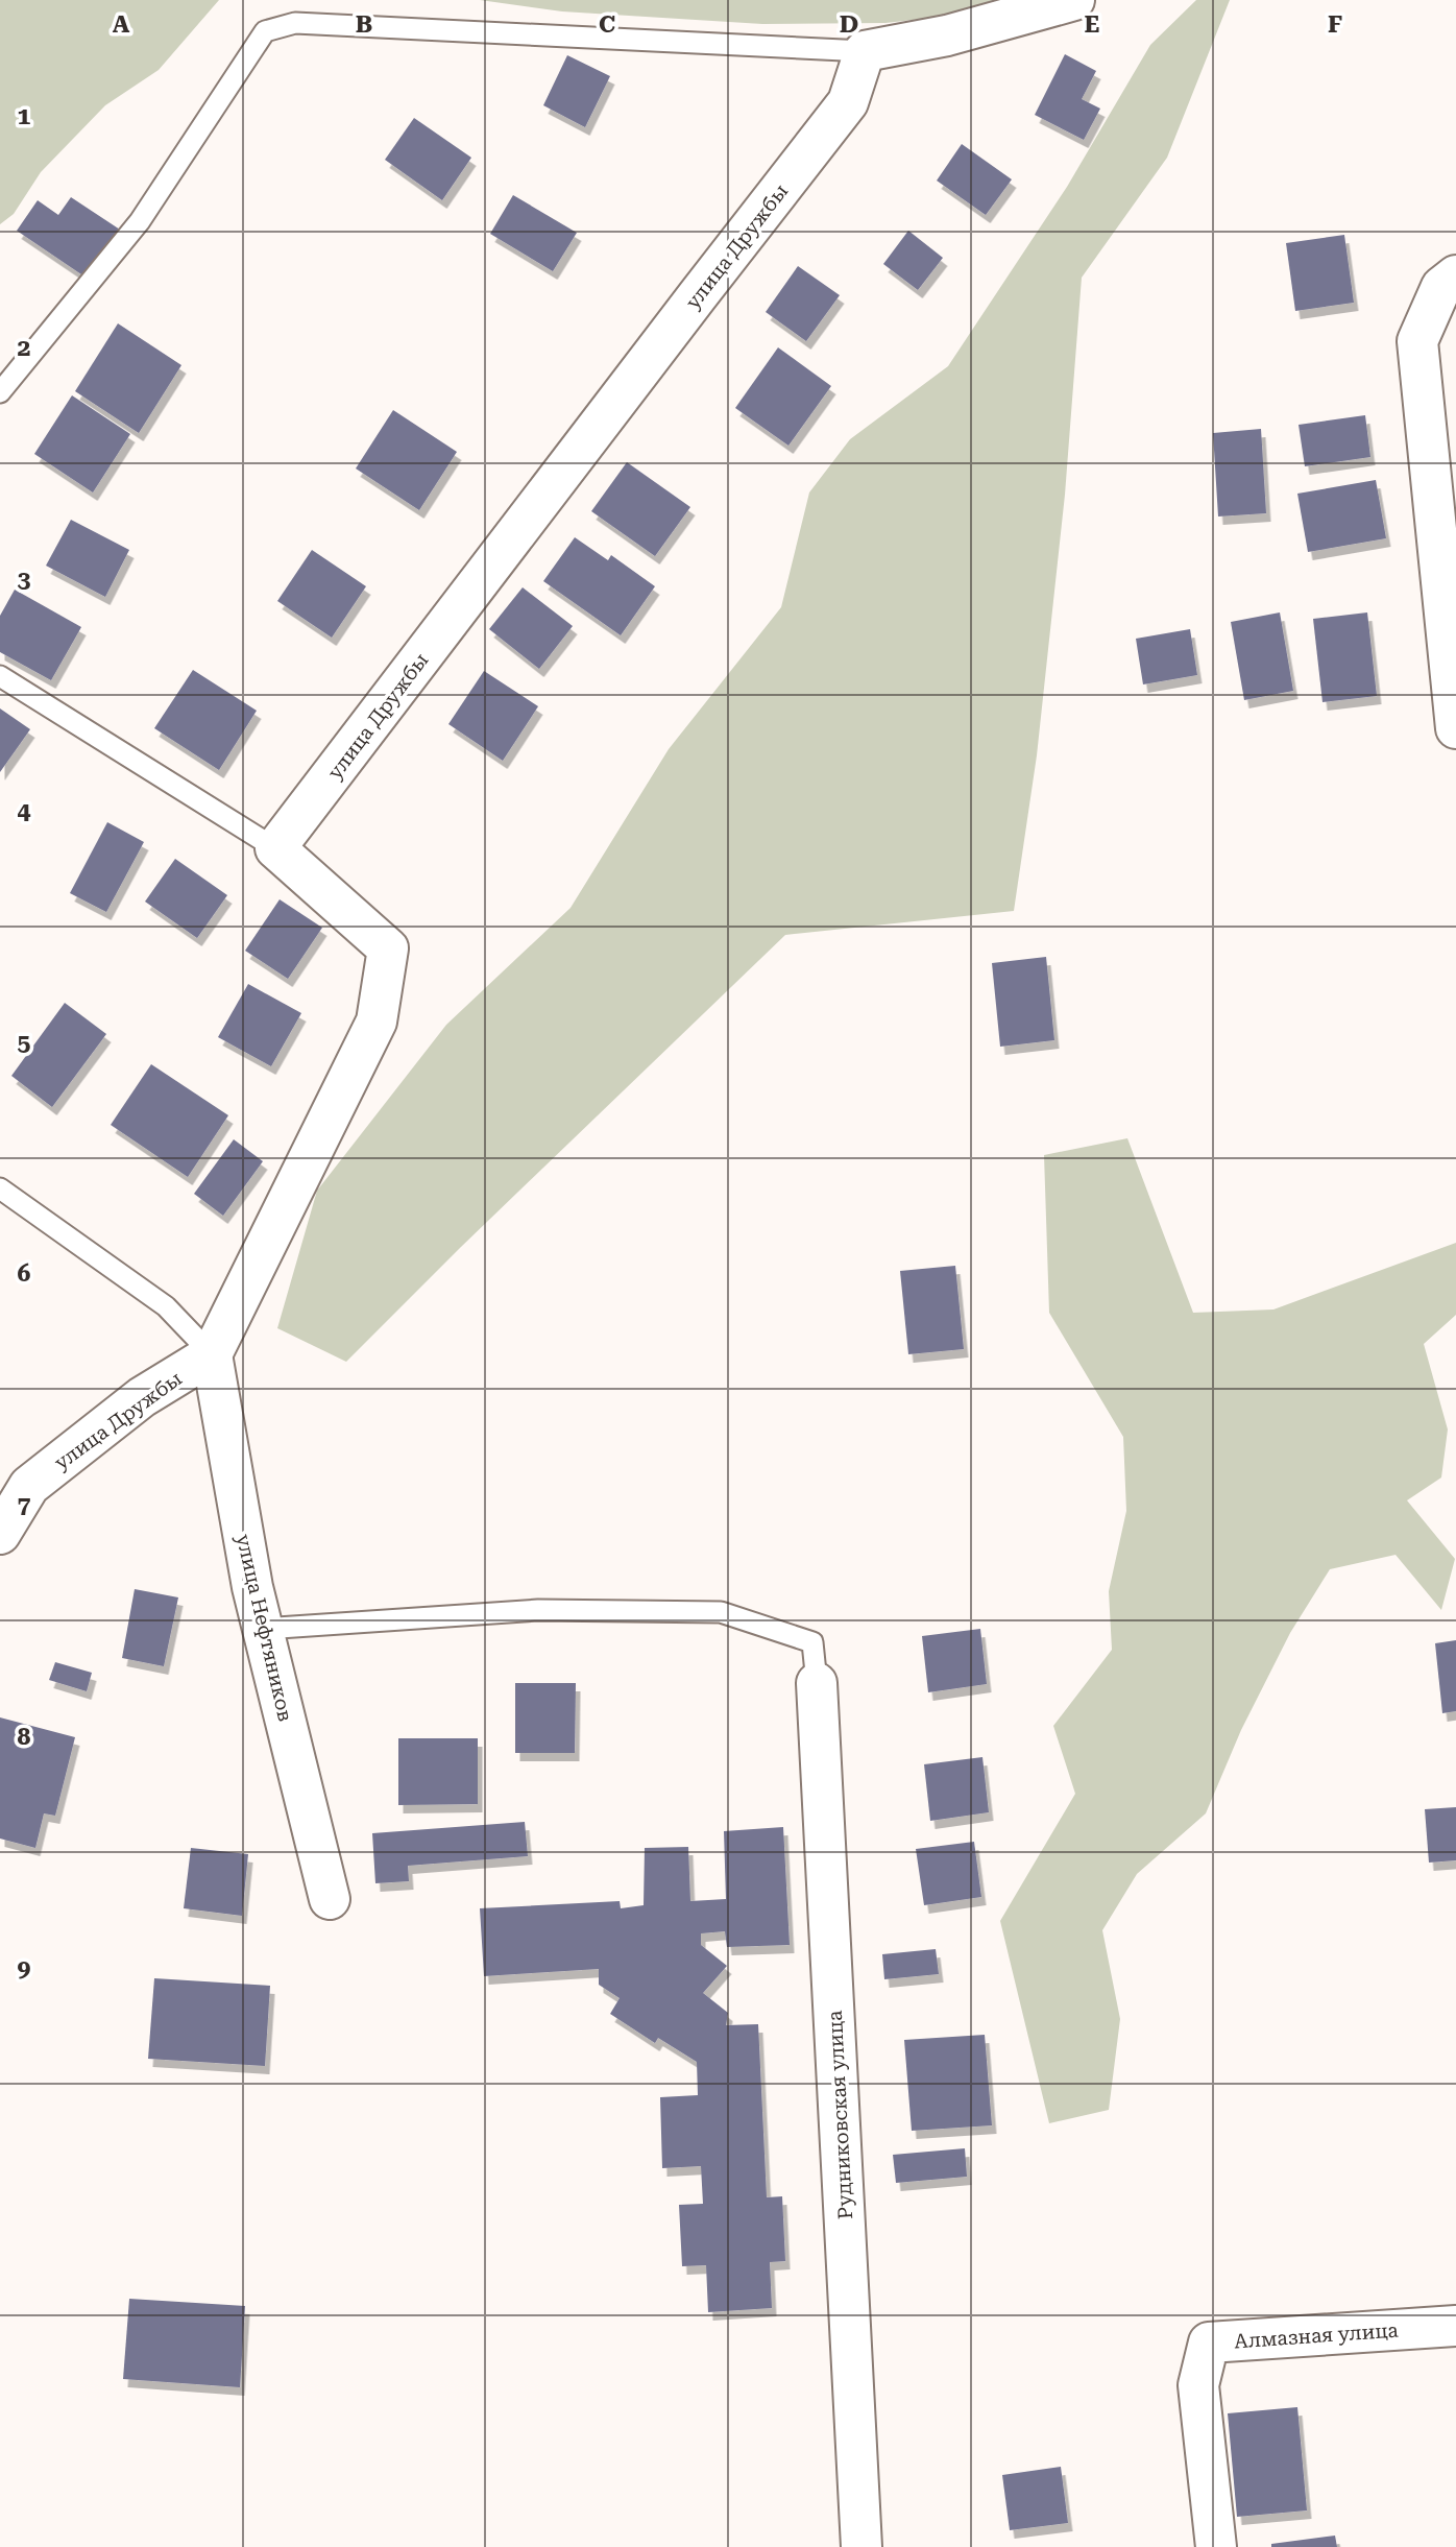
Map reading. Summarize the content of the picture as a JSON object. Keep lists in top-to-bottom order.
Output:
{
  "streets": {
    "street": [
      "улица Дружбы",
      "улица Нефтяников",
      "Рудниковская улица",
      "Алмазная улица"
    ]
  },
  "crossings": [
    ["улица Дружбы", "улица Нефтяников"]
  ],
  "grid": {
    "columns": [
      "A",
      "B",
      "C",
      "D",
      "E",
      "F"
    ],
    "rows": [
      "1",
      "2",
      "3",
      "4",
      "5",
      "6",
      "7",
      "8",
      "9"
    ]
  }
}
